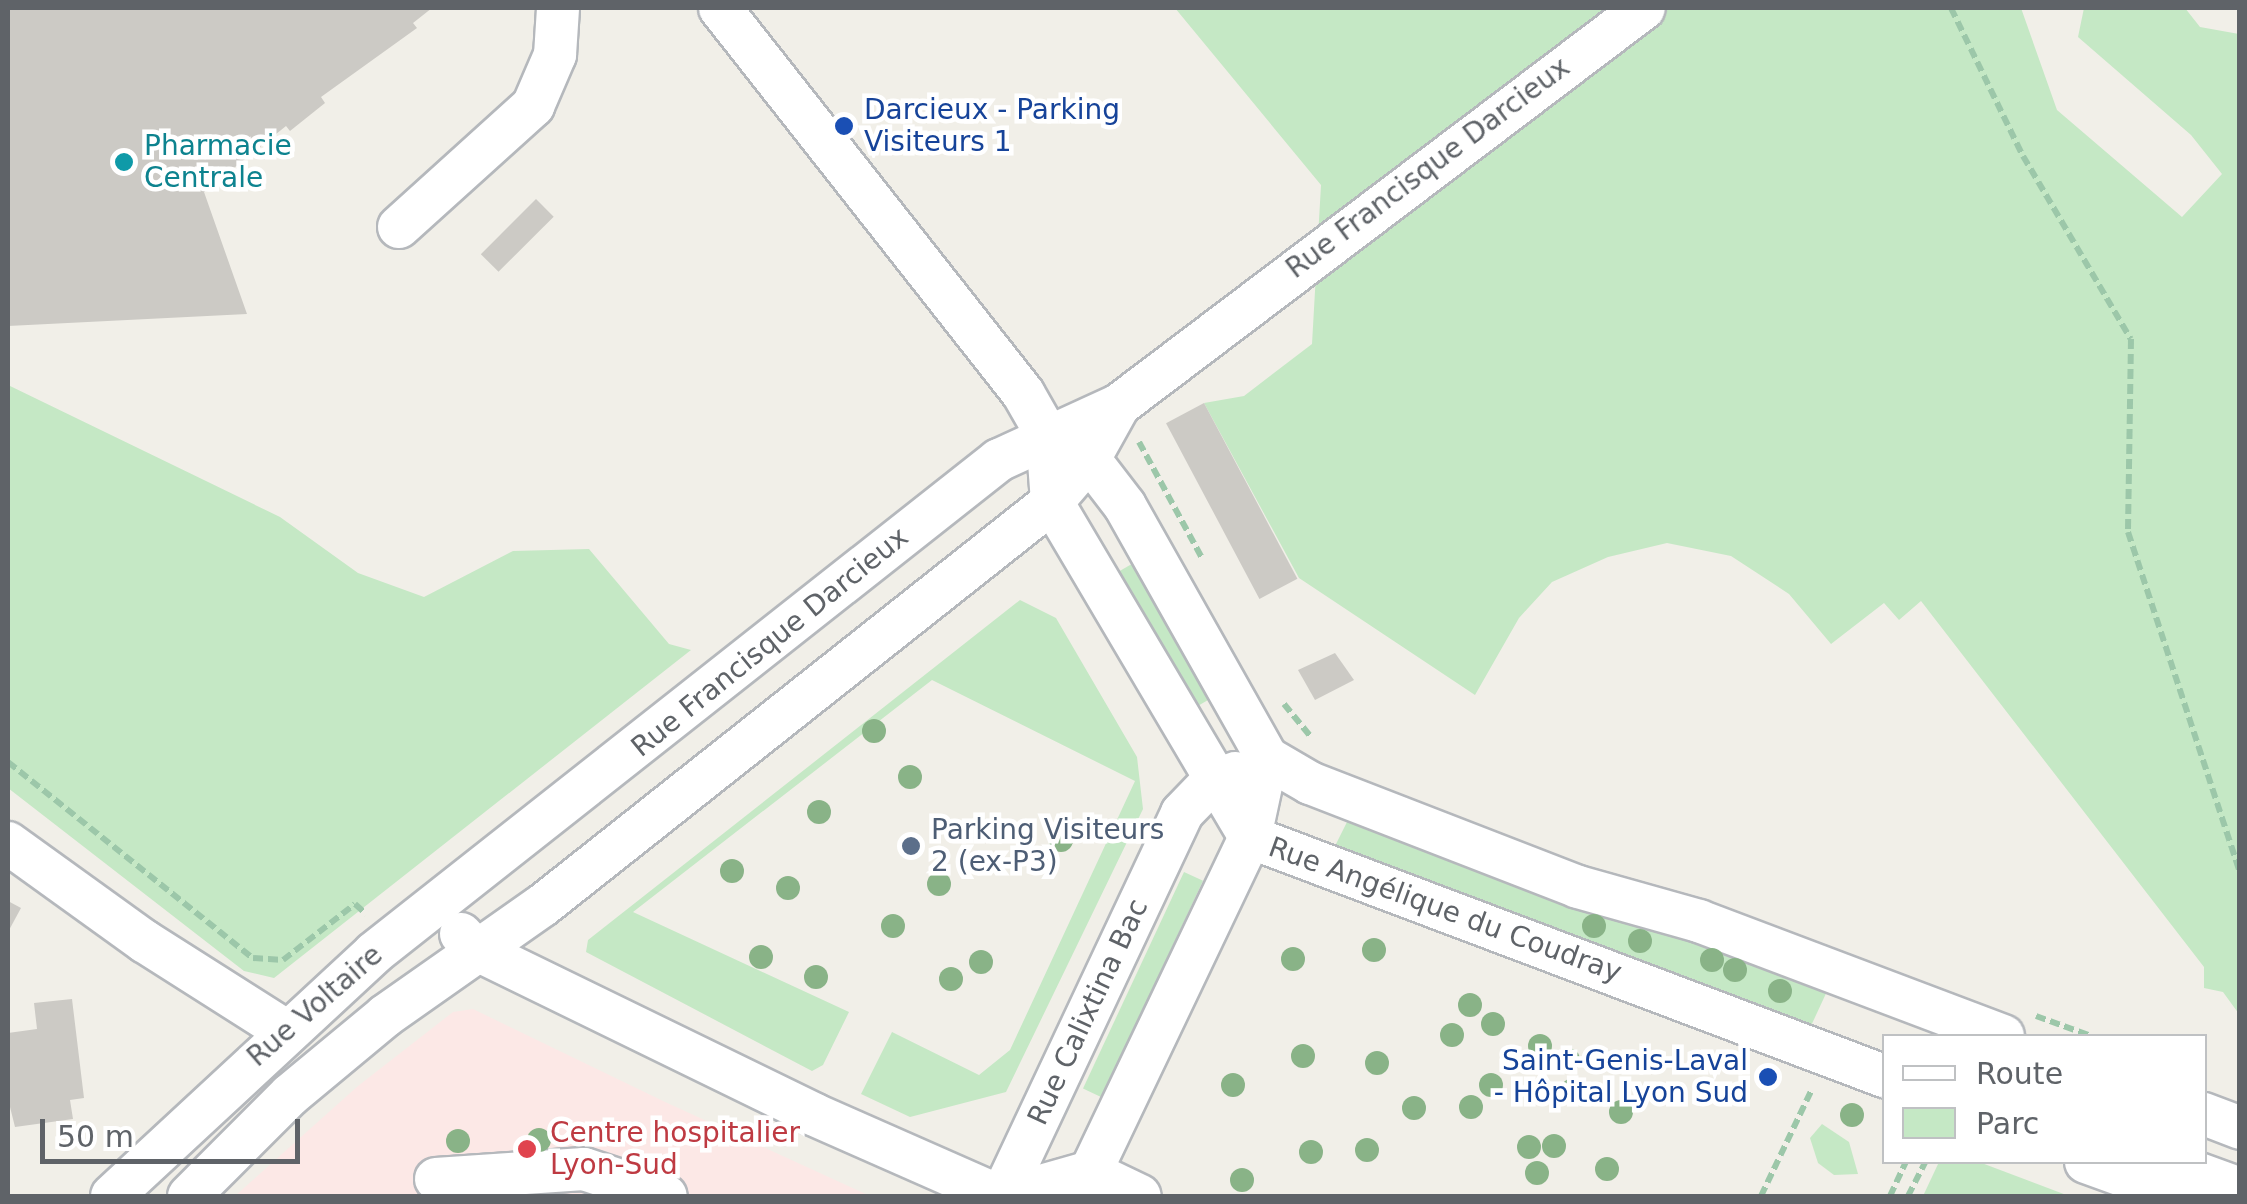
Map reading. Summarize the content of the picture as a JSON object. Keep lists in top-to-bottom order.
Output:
{
  "streets": {
    "street": [
      "Rue Francisque Darcieux",
      "Rue Angélique du Coudray",
      "Rue Voltaire",
      "Rue Calixtina Bac"
    ]
  },
  "crossings": [
    ["Rue Francisque Darcieux", "Rue Angélique du Coudray"],
    ["Rue Francisque Darcieux", "Rue Voltaire"],
    ["Rue Angélique du Coudray", "Rue Calixtina Bac"]
  ],
  "places": [
    "Darcieux - Parking Visiteurs 1",
    "Pharmacie Centrale",
    "Parking Visiteurs 2 (ex-P3)",
    "Saint-Genis-Laval - Hôpital Lyon Sud",
    "Centre hospitalier Lyon-Sud"
  ],
  "legend": ["Route", "Parc"],
  "scale_bar": "50 m"
}
